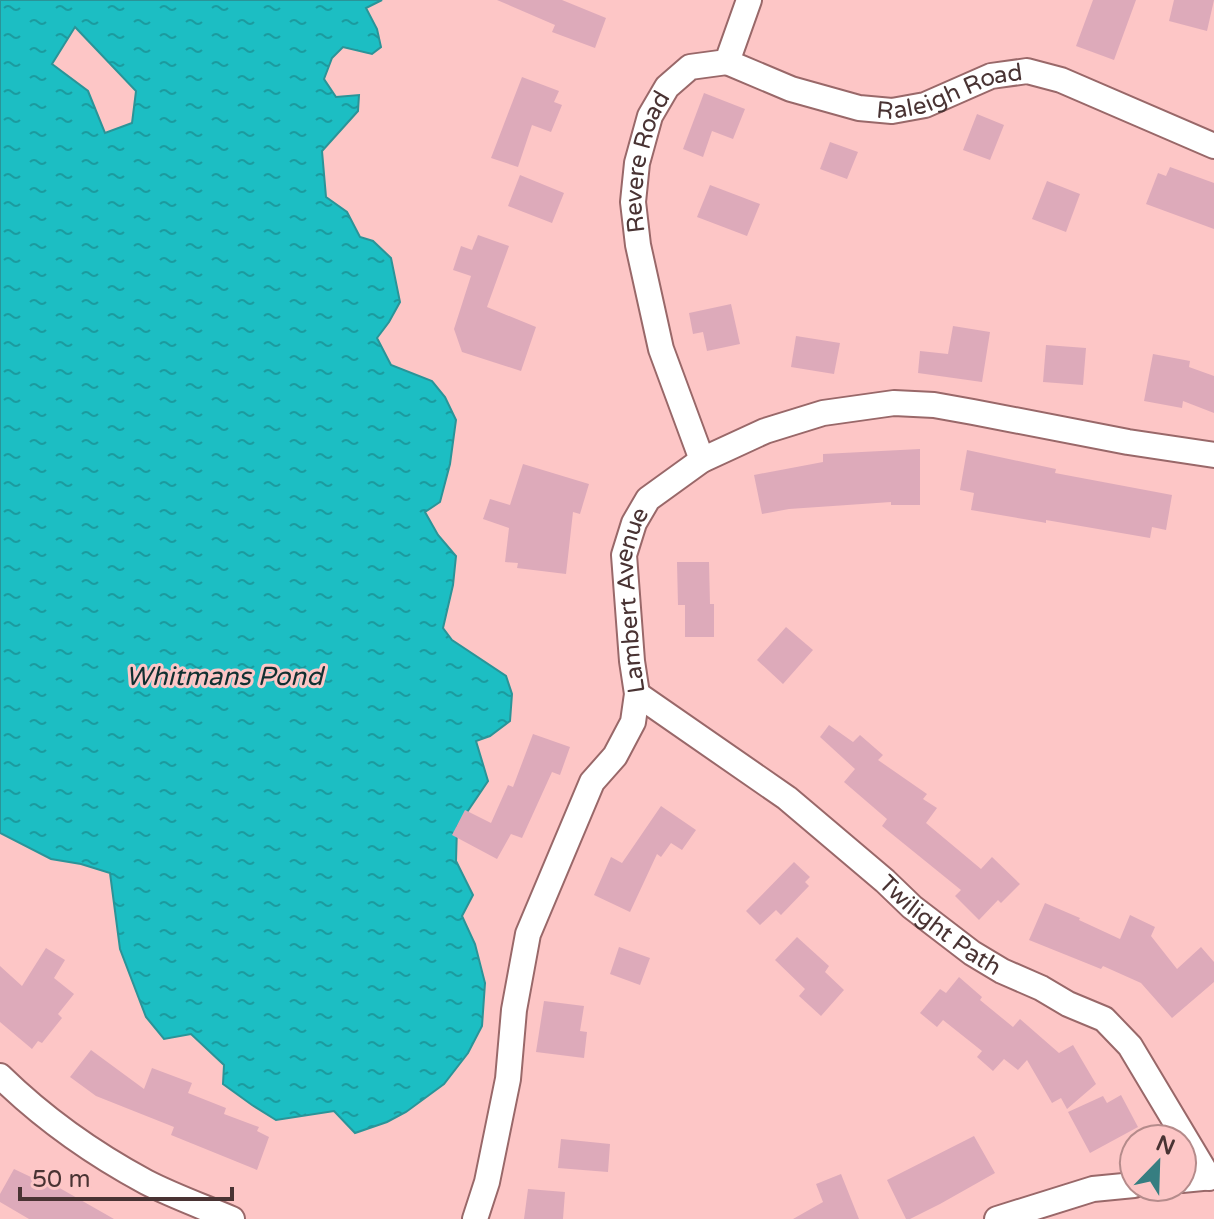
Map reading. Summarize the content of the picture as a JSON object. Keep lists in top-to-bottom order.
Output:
{
  "streets": {
    "street": [
      "Raleigh Road",
      "Revere Road",
      "Lambert Avenue",
      "Twilight Path"
    ]
  },
  "crossings": [
    ["Raleigh Road", "Revere Road"],
    ["Revere Road", "Lambert Avenue"],
    ["Lambert Avenue", "Twilight Path"]
  ],
  "water": ["Whitmans Pond"],
  "scale_bar": "50 m",
  "north": "top right"
}
